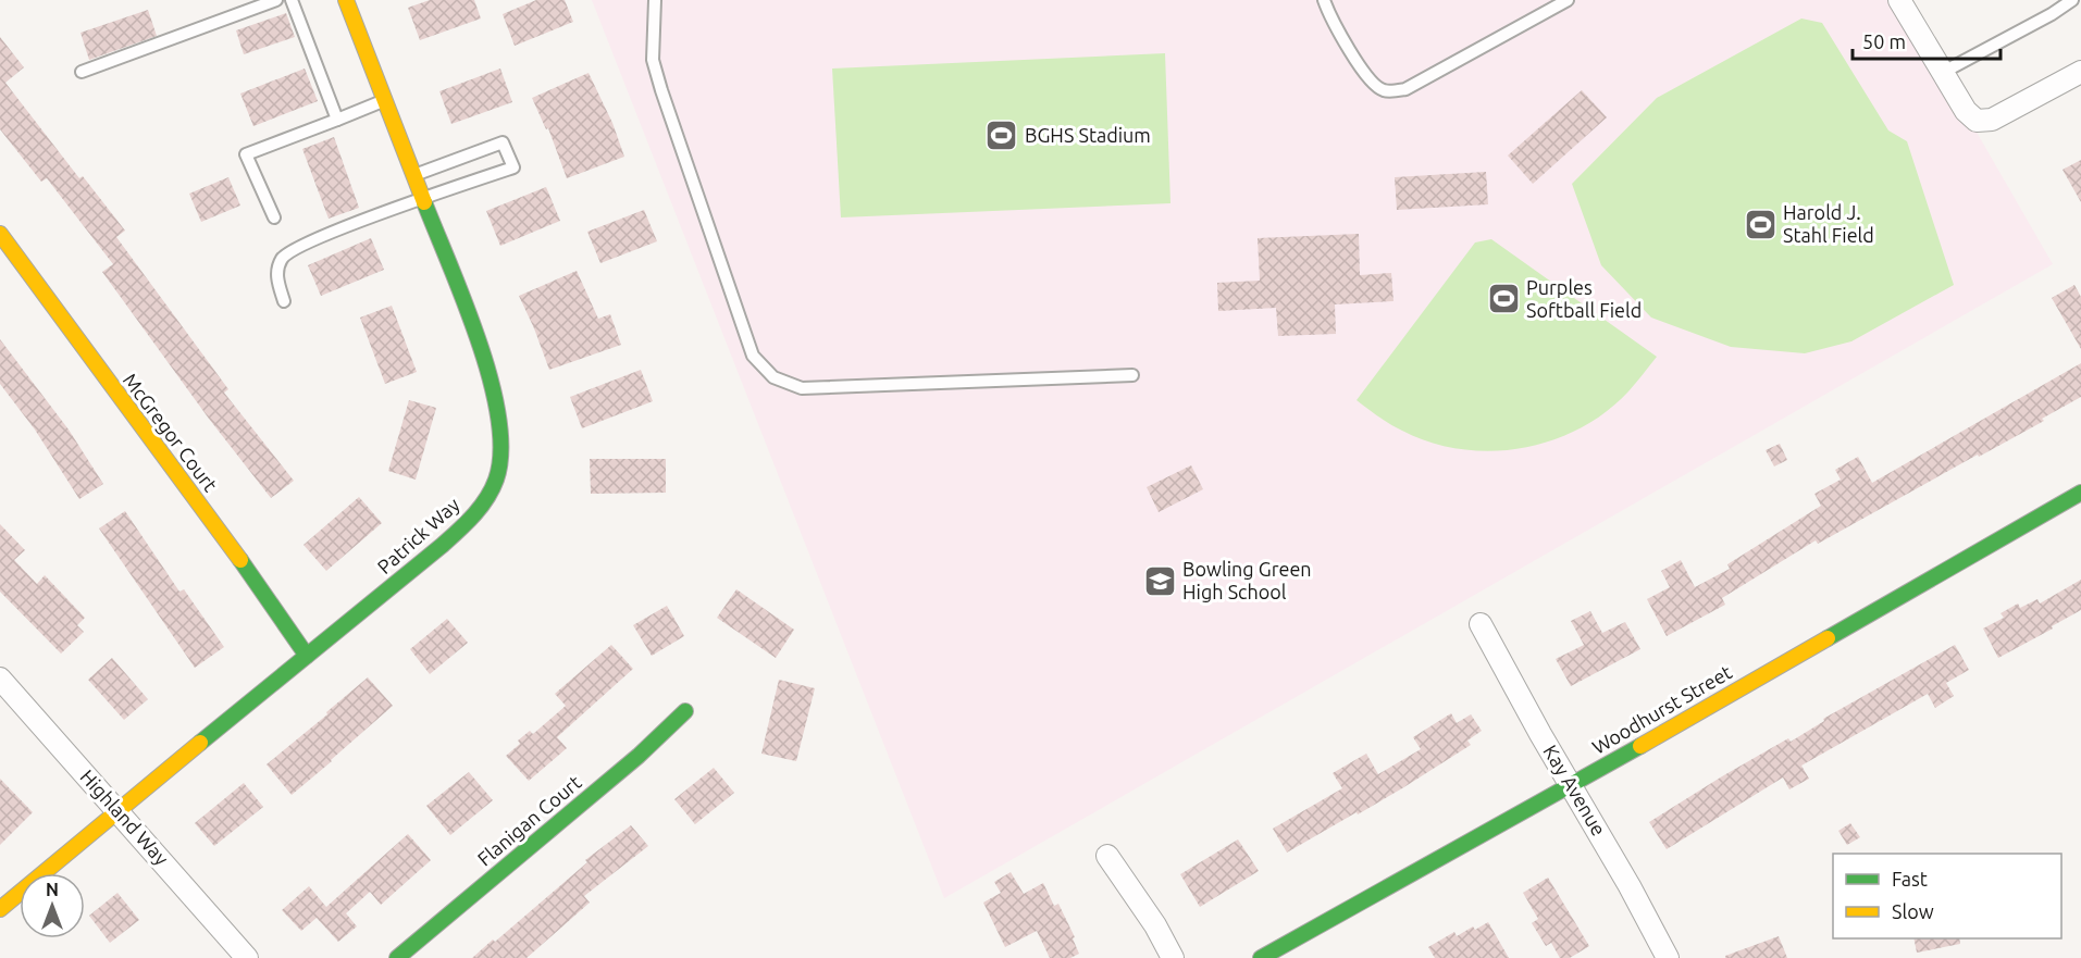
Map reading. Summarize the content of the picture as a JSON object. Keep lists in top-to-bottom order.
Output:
{
  "streets": {
    "street": [
      "McGregor Court",
      "Patrick Way",
      "Woodhurst Street",
      "Kay Avenue",
      "Highland Way",
      "Flanigan Court"
    ]
  },
  "crossings": [
    ["McGregor Court", "Patrick Way"],
    ["Patrick Way", "Highland Way"],
    ["Woodhurst Street", "Kay Avenue"]
  ],
  "places": {
    "sports": ["BGHS Stadium", "Harold J. Stahl Field", "Purples Softball Field"],
    "school or university": ["Bowling Green High School"]
  },
  "legend": ["Fast", "Slow"],
  "scale_bar": "50 m",
  "north": "top"
}
